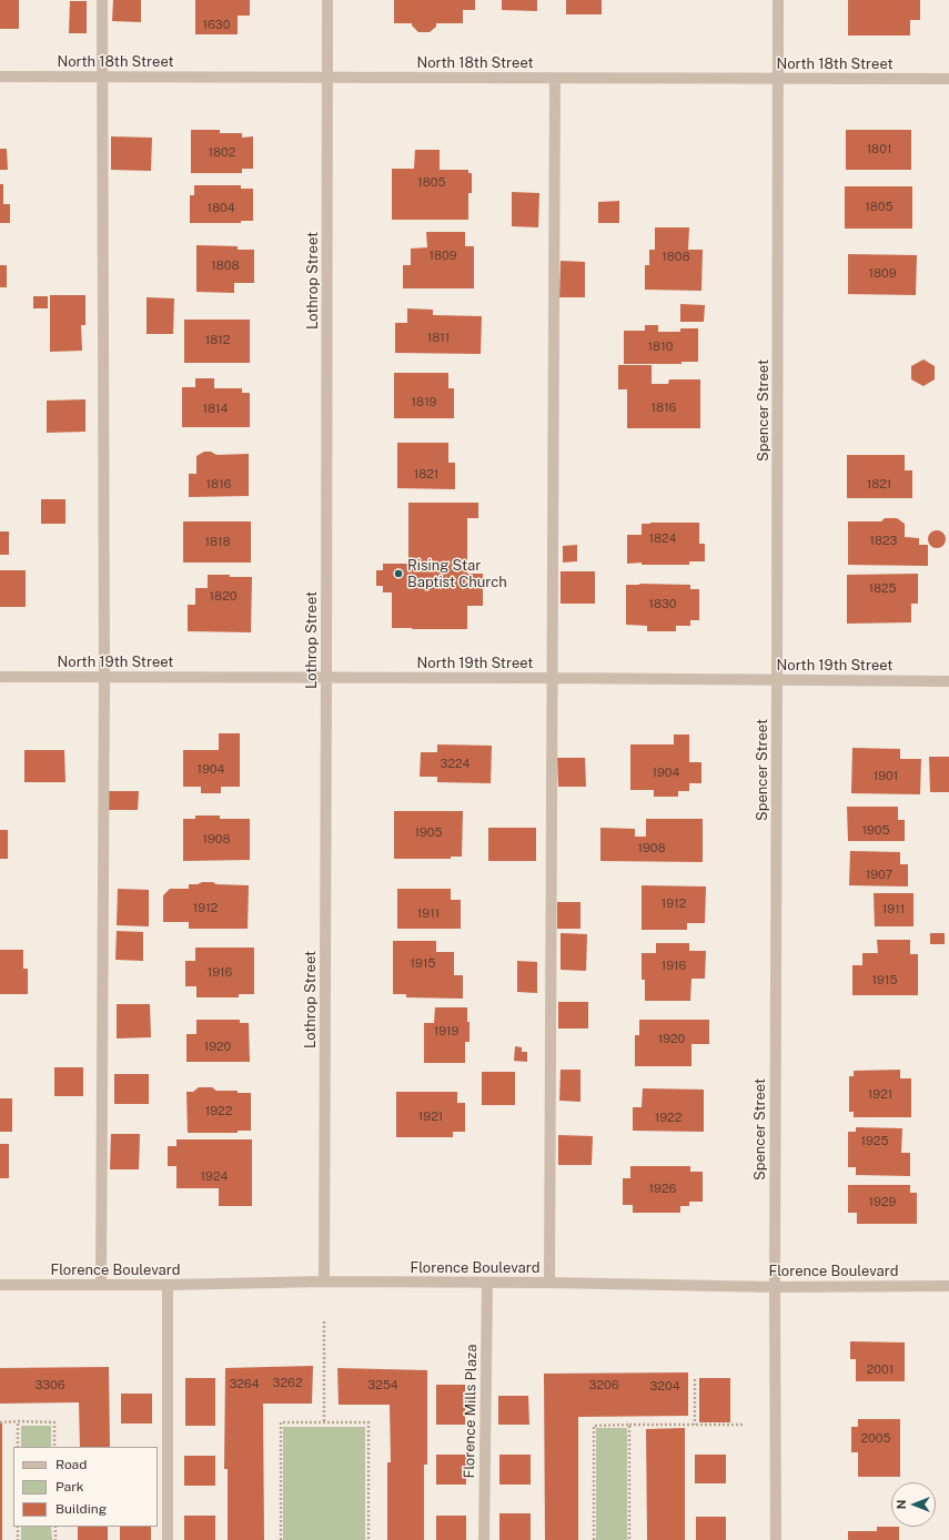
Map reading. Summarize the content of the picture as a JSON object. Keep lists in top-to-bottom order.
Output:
{
  "streets": {
    "street": [
      "North 18th Street",
      "Lothrop Street",
      "Spencer Street",
      "North 19th Street",
      "Florence Boulevard",
      "Florence Mills Plaza"
    ]
  },
  "crossings": [
    ["North 18th Street", "Lothrop Street"],
    ["North 18th Street", "Spencer Street"],
    ["Lothrop Street", "North 19th Street"],
    ["Lothrop Street", "Florence Boulevard"],
    ["Spencer Street", "North 19th Street"],
    ["Spencer Street", "Florence Boulevard"],
    ["Florence Boulevard", "Florence Mills Plaza"]
  ],
  "places": ["Rising Star Baptist Church"],
  "house_numbers": [
    "1630",
    "1801",
    "1802",
    "1805",
    "1805",
    "1804",
    "1809",
    "1808",
    "1808",
    "1809",
    "1811",
    "1812",
    "1810",
    "1819",
    "1816",
    "1814",
    "1821",
    "1816",
    "1821",
    "1824",
    "1823",
    "1818",
    "1825",
    "1820",
    "1830",
    "3224",
    "1904",
    "1904",
    "1901",
    "1905",
    "1905",
    "1908",
    "1908",
    "1907",
    "1912",
    "1912",
    "1911",
    "1911",
    "1915",
    "1916",
    "1916",
    "1915",
    "1919",
    "1920",
    "1920",
    "1921",
    "1922",
    "1921",
    "1922",
    "1925",
    "1924",
    "1926",
    "1929",
    "2001",
    "3262",
    "3264",
    "3306",
    "3254",
    "3206",
    "3204",
    "2005"
  ],
  "legend": ["Road", "Park", "Building"],
  "north": "left"
}
